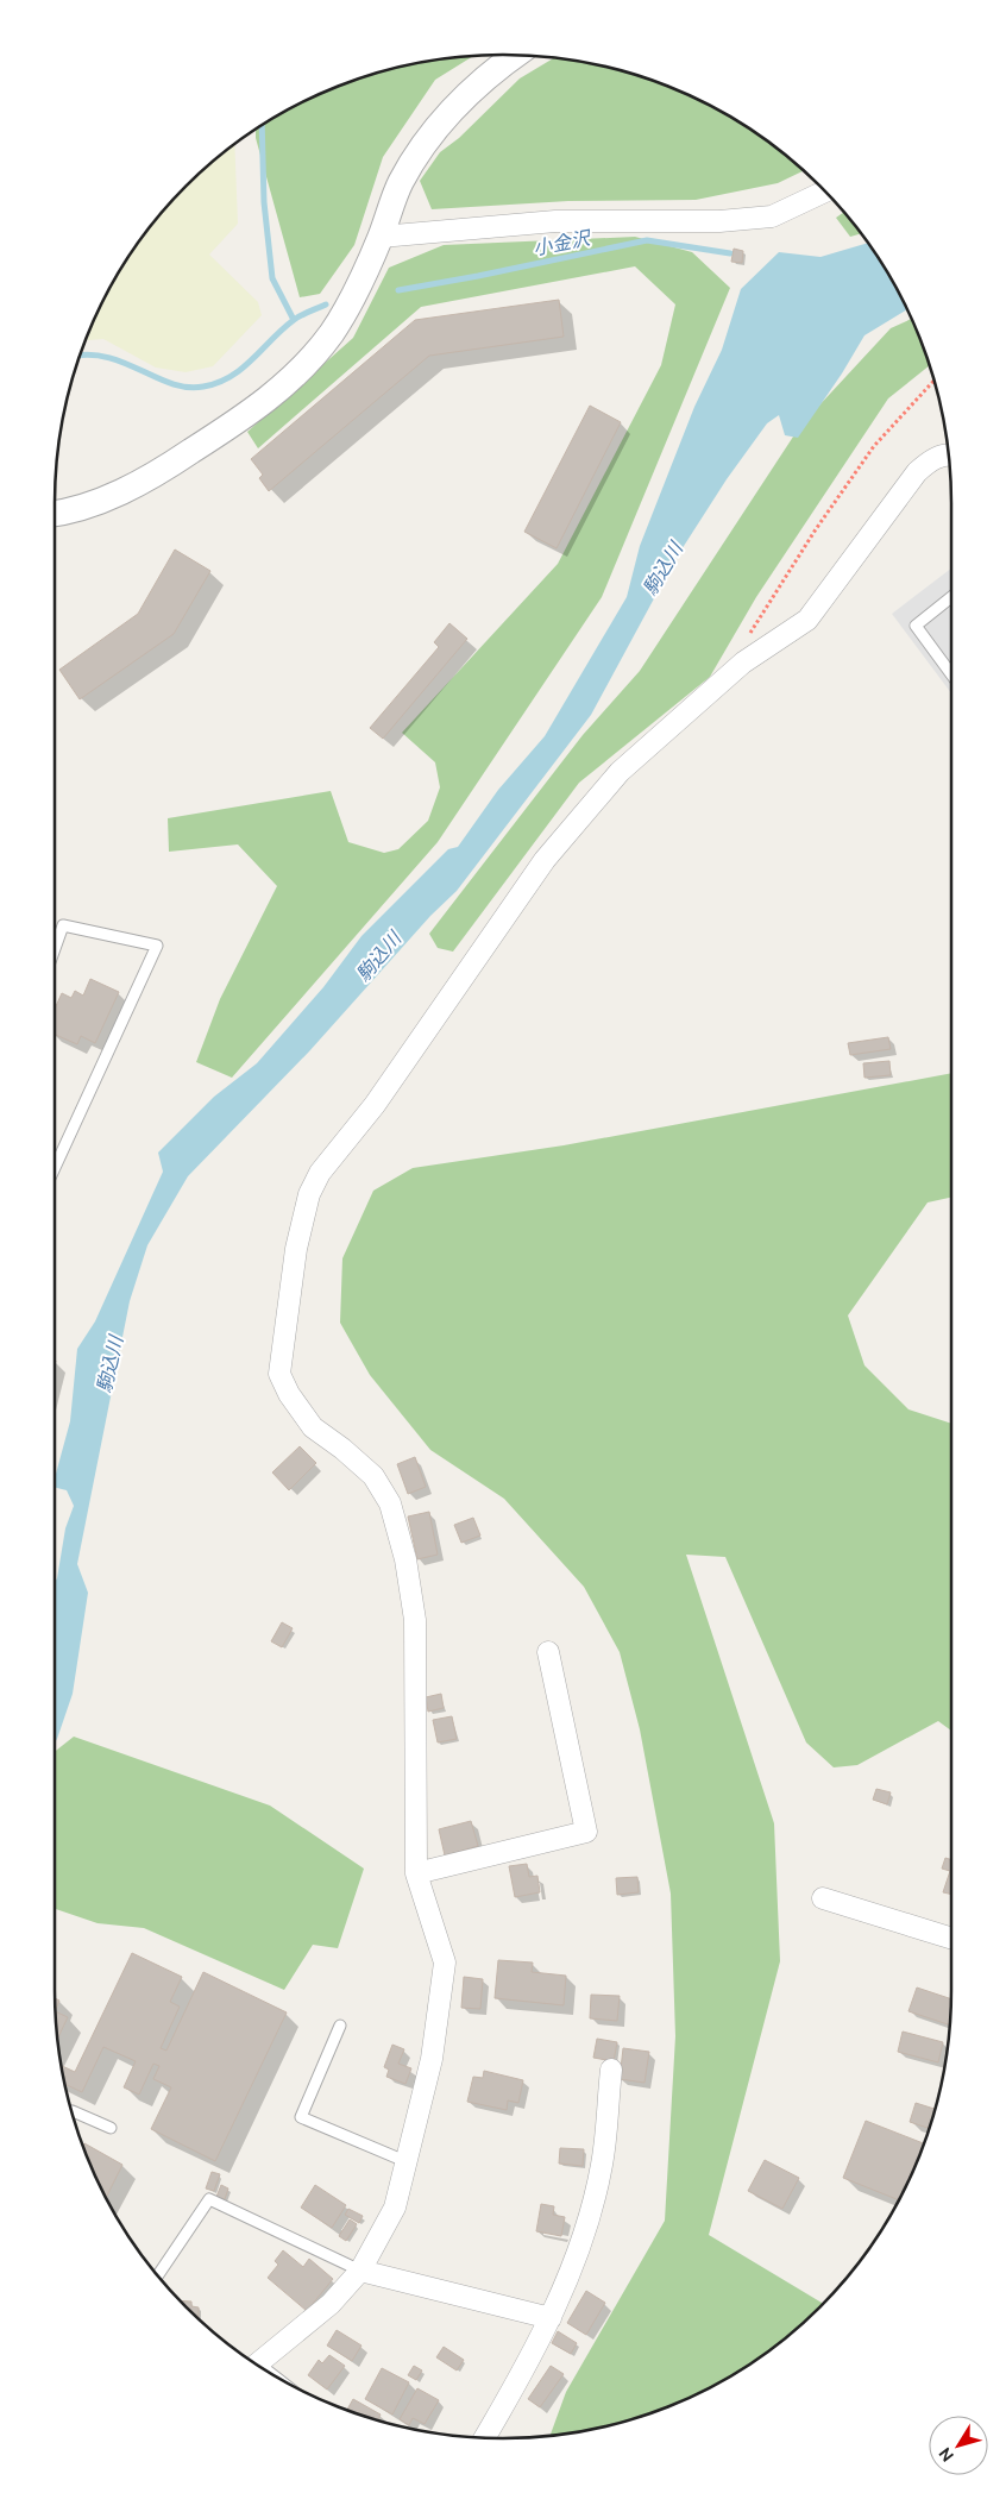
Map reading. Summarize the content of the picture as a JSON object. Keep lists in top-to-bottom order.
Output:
{
  "water": ["小金沢", "駒込川"],
  "north": "bottom left"
}
